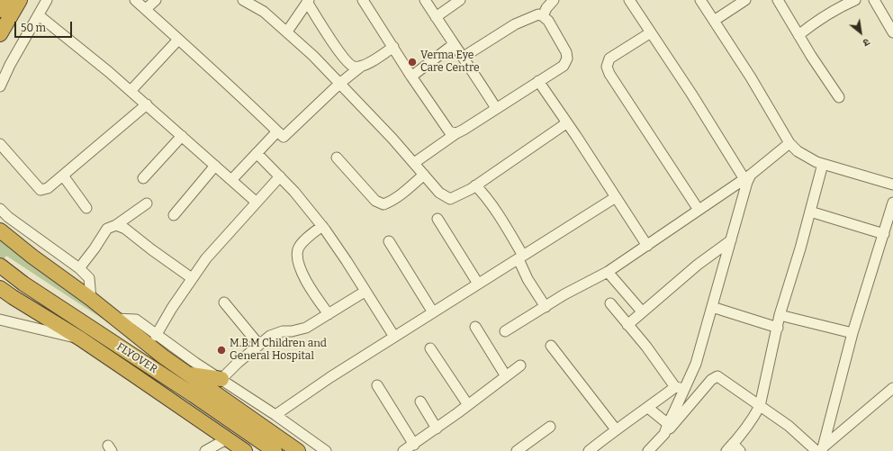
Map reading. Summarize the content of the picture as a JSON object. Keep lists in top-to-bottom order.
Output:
{
  "streets": {
    "highway": ["FLYOVER"]
  },
  "places": ["Verma Eye Care Centre", "M.B.M Children and General Hospital"],
  "scale_bar": "50 m",
  "north": "bottom right"
}
